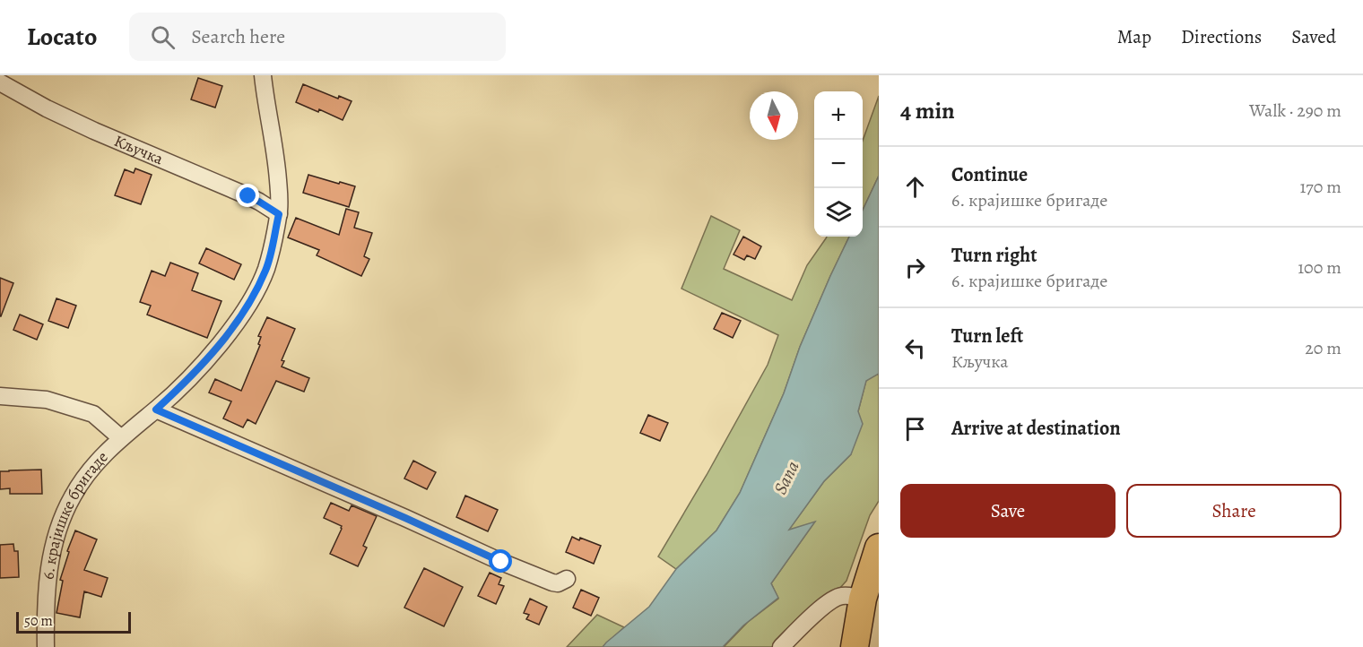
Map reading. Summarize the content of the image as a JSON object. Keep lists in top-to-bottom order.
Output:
{
  "streets": {
    "street": ["Кључка", "6. крајишке бригаде"]
  },
  "crossings": [
    ["Кључка", "6. крајишке бригаде"]
  ],
  "water": ["Sana"],
  "scale_bar": "50 m",
  "north": "bottom",
  "page": {
    "header": "Locato",
    "search": "Search here",
    "nav": ["Map", "Directions", "Saved"],
    "heading": ["4 min", "Walk · 290 m"],
    "map_buttons": ["+", "−"],
    "list": [
      ["Continue", "6. крајишке бригаде", "170 m"],
      ["Turn right", "6. крајишке бригаде", "100 m"],
      ["Turn left", "Кључка", "20 m"],
      "Arrive at destination"
    ],
    "buttons": ["Save", "Share"],
    "scale": "50 m"
  }
}
